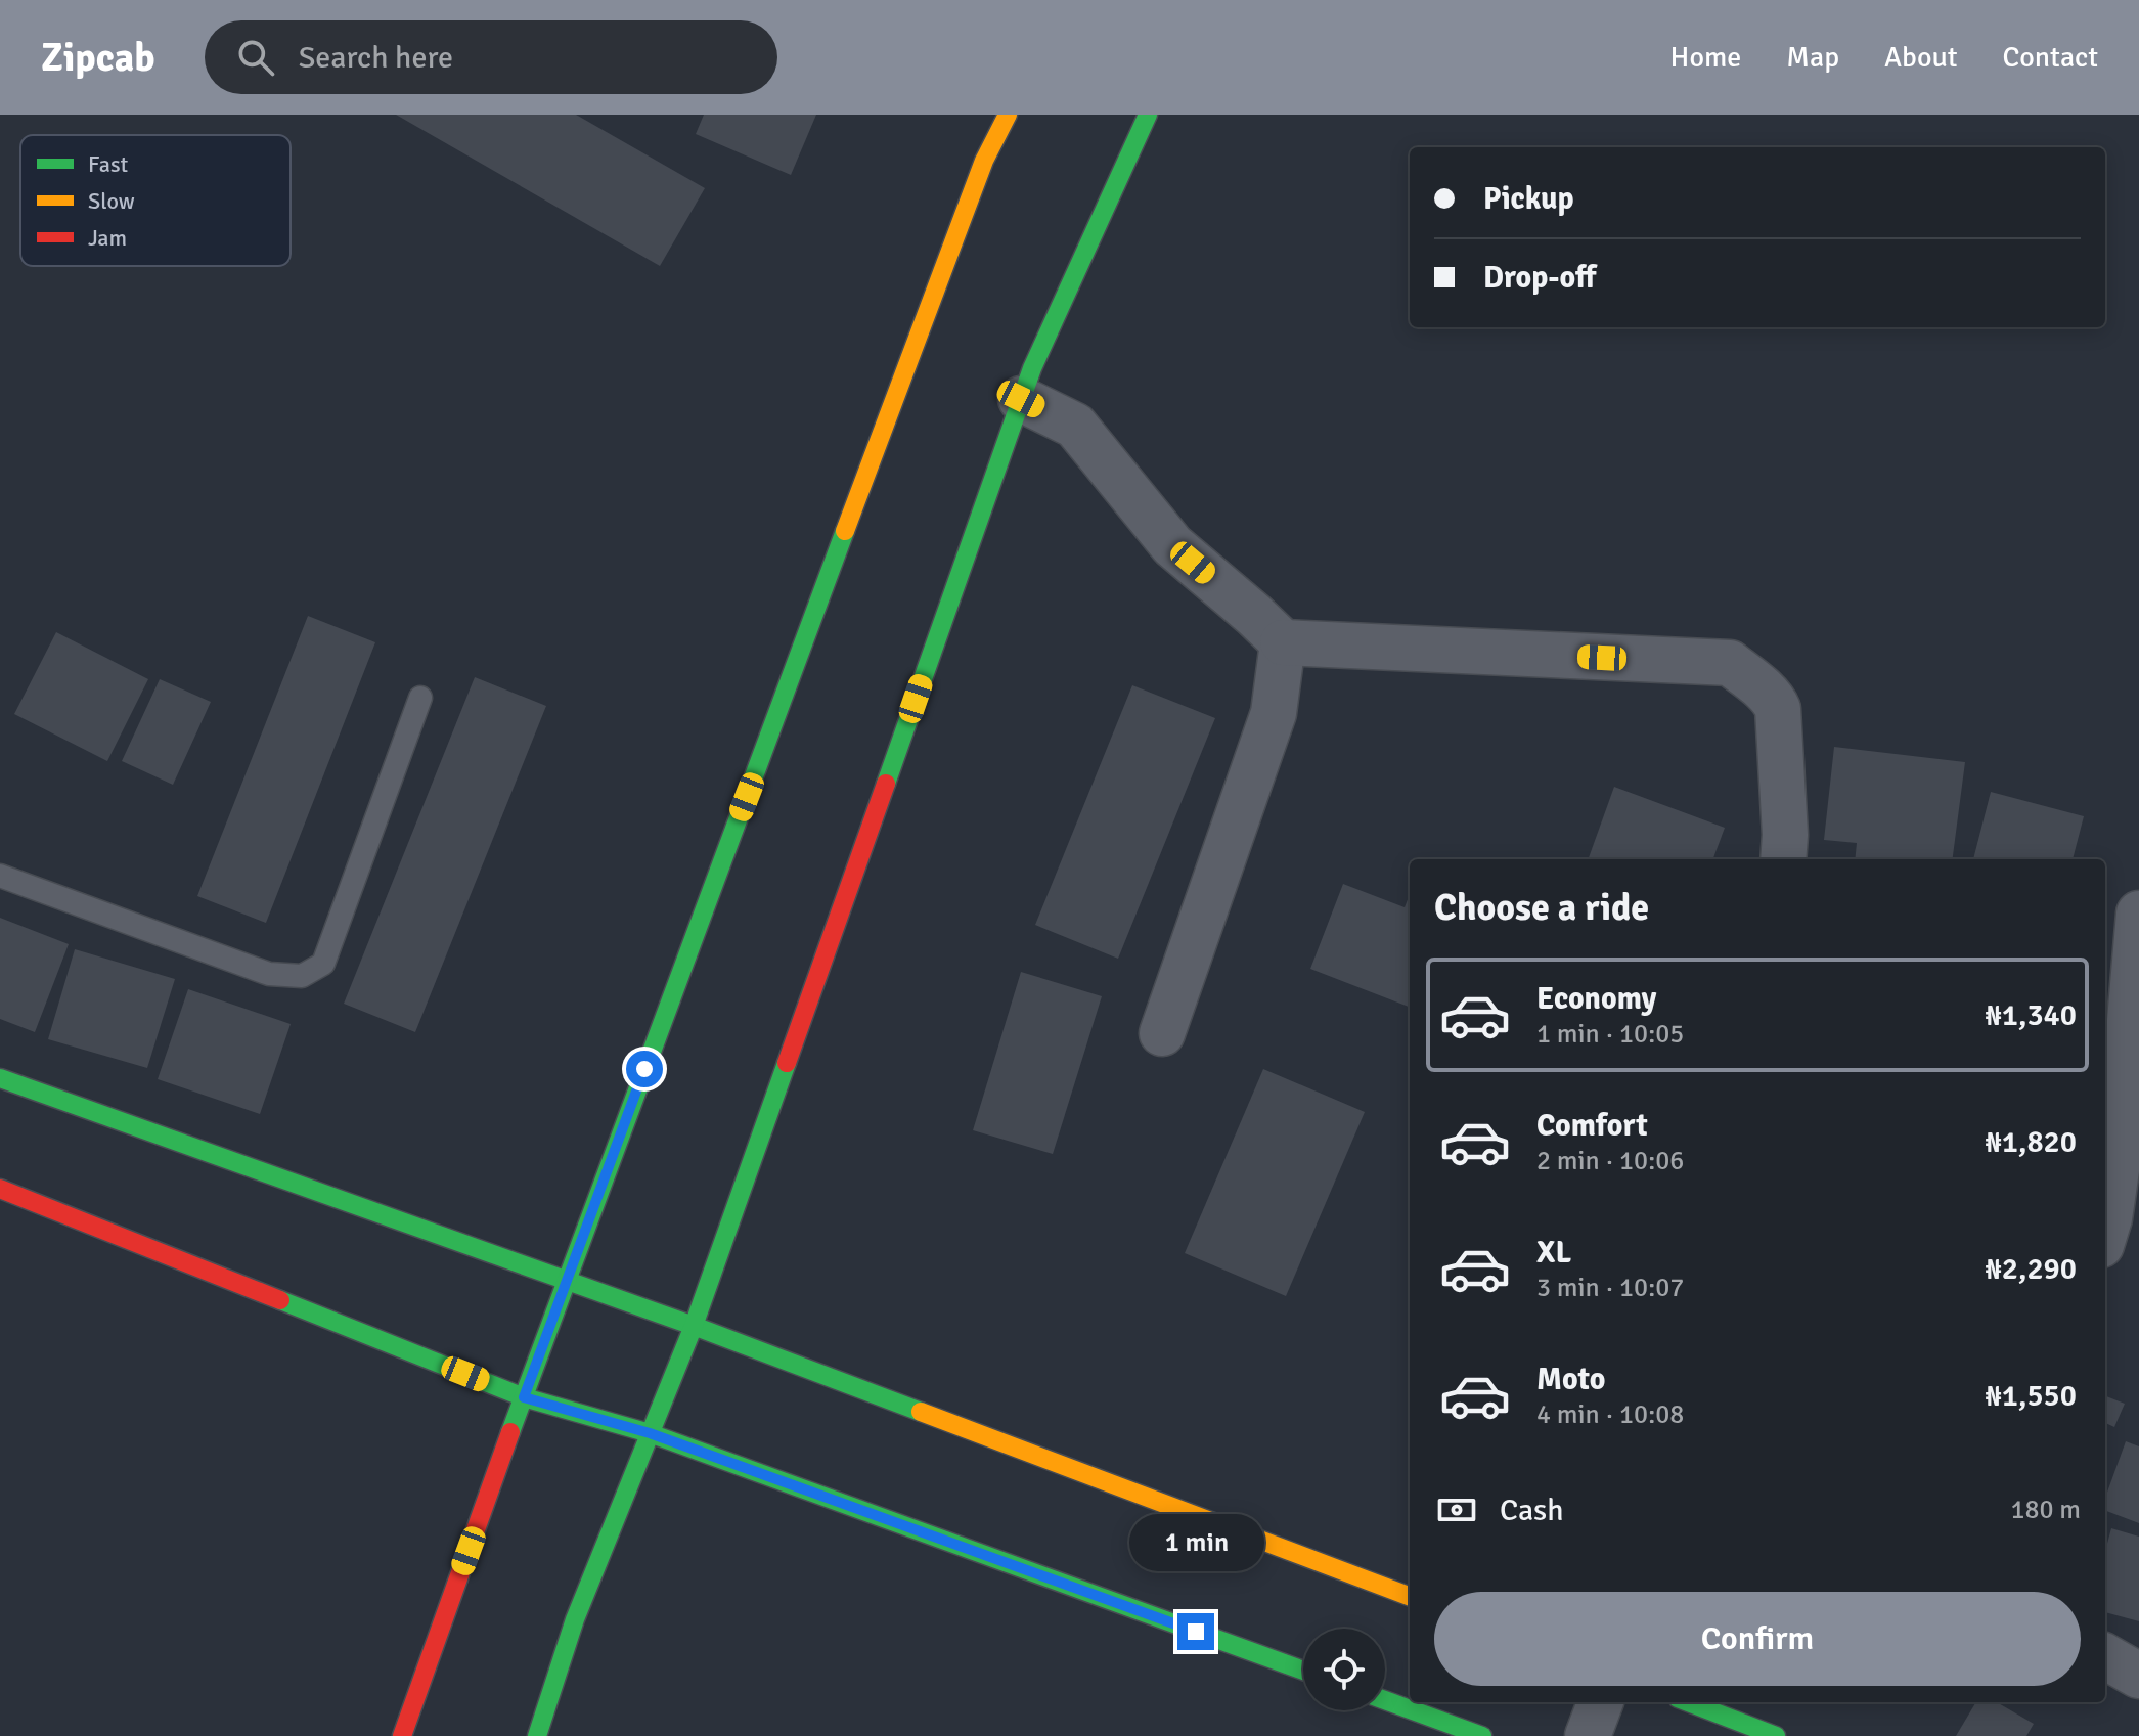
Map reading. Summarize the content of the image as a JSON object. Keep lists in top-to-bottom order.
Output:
{
  "legend": ["Fast", "Slow", "Jam"],
  "page": {
    "header": "Zipcab",
    "search": "Search here",
    "nav": [
      "Home",
      "Map",
      "About",
      "Contact"
    ],
    "banner": ["Pickup", "Drop-off"],
    "heading": "Choose a ride",
    "list": [
      {
        "name": "Economy",
        "note": "1 min · 10:05",
        "value": "₦1,340"
      },
      {
        "name": "Comfort",
        "note": "2 min · 10:06",
        "value": "₦1,820"
      },
      {
        "name": "XL",
        "note": "3 min · 10:07",
        "value": "₦2,290"
      },
      {
        "name": "Moto",
        "note": "4 min · 10:08",
        "value": "₦1,550"
      }
    ],
    "pay": ["Cash", "180 m"],
    "bubble": "1 min",
    "buttons": "Confirm"
  }
}
